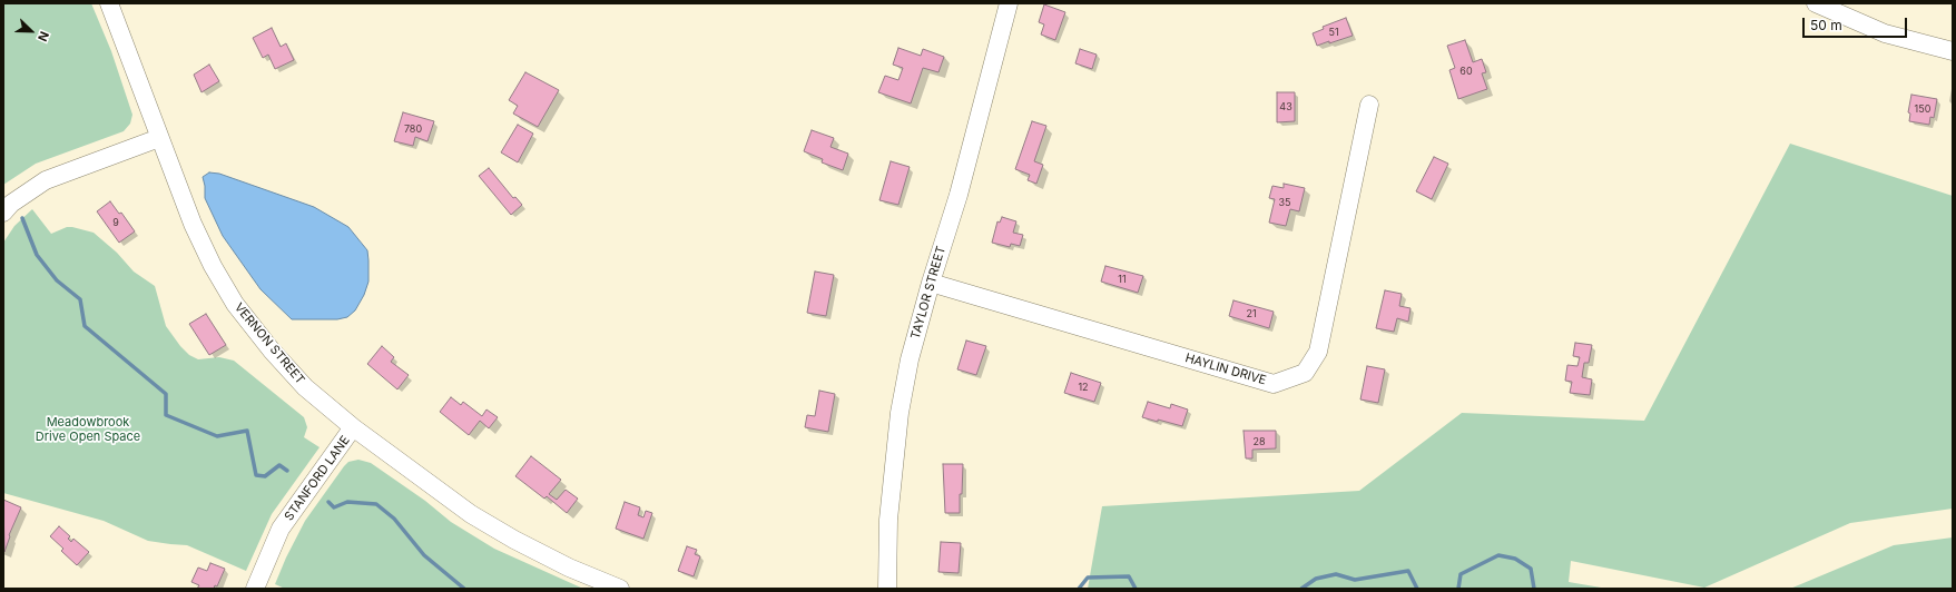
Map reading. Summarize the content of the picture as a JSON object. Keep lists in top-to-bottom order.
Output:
{
  "streets": {
    "street": [
      "TAYLOR STREET",
      "VERNON STREET",
      "HAYLIN DRIVE",
      "STANFORD LANE"
    ]
  },
  "crossings": [
    ["TAYLOR STREET", "HAYLIN DRIVE"],
    ["VERNON STREET", "STANFORD LANE"]
  ],
  "parks": ["Meadowbrook Drive Open Space"],
  "house_numbers": [
    "51",
    "60",
    "43",
    "150",
    "780",
    "35",
    "9",
    "11",
    "21",
    "12",
    "28"
  ],
  "scale_bar": "50 m",
  "north": "bottom right"
}
